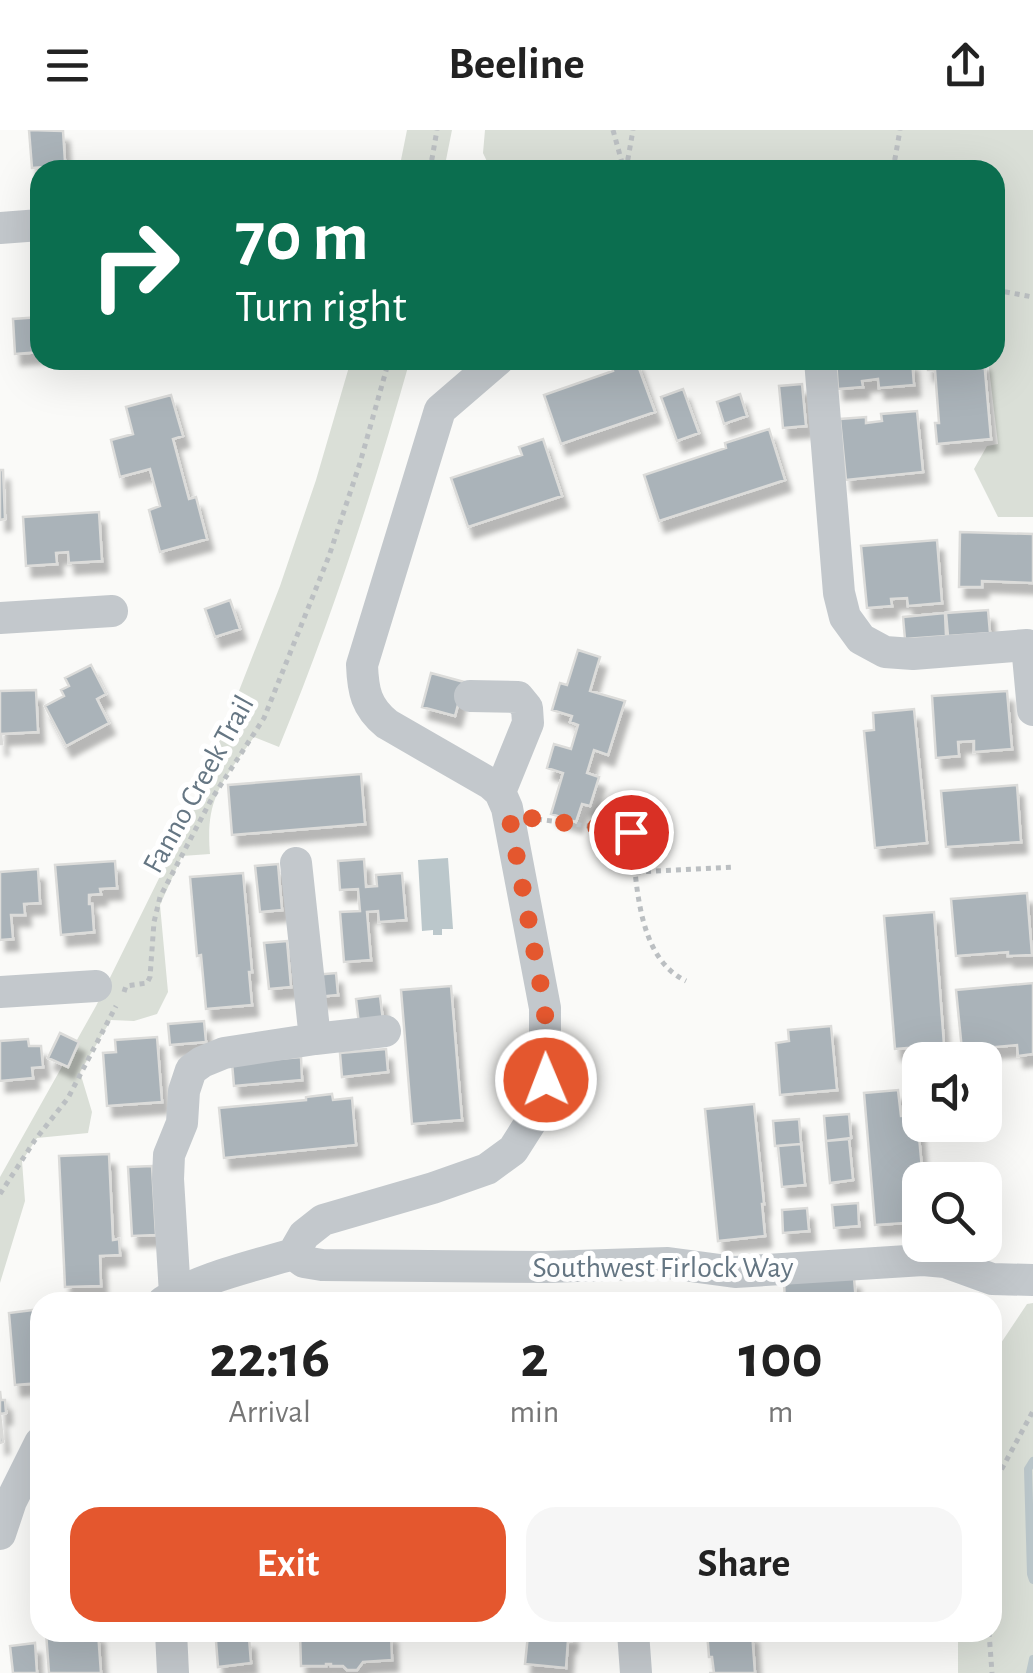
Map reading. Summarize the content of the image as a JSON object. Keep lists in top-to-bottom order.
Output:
{
  "streets": {
    "street": ["Southwest Firlock Way"],
    "path": ["Fanno Creek Trail"]
  },
  "page": {
    "header": "Beeline",
    "turn": ["70 m", "Turn right"],
    "eta": [
      "22:16",
      "Arrival",
      "2",
      "min",
      "100",
      "m"
    ],
    "buttons": ["Exit", "Share"]
  }
}
